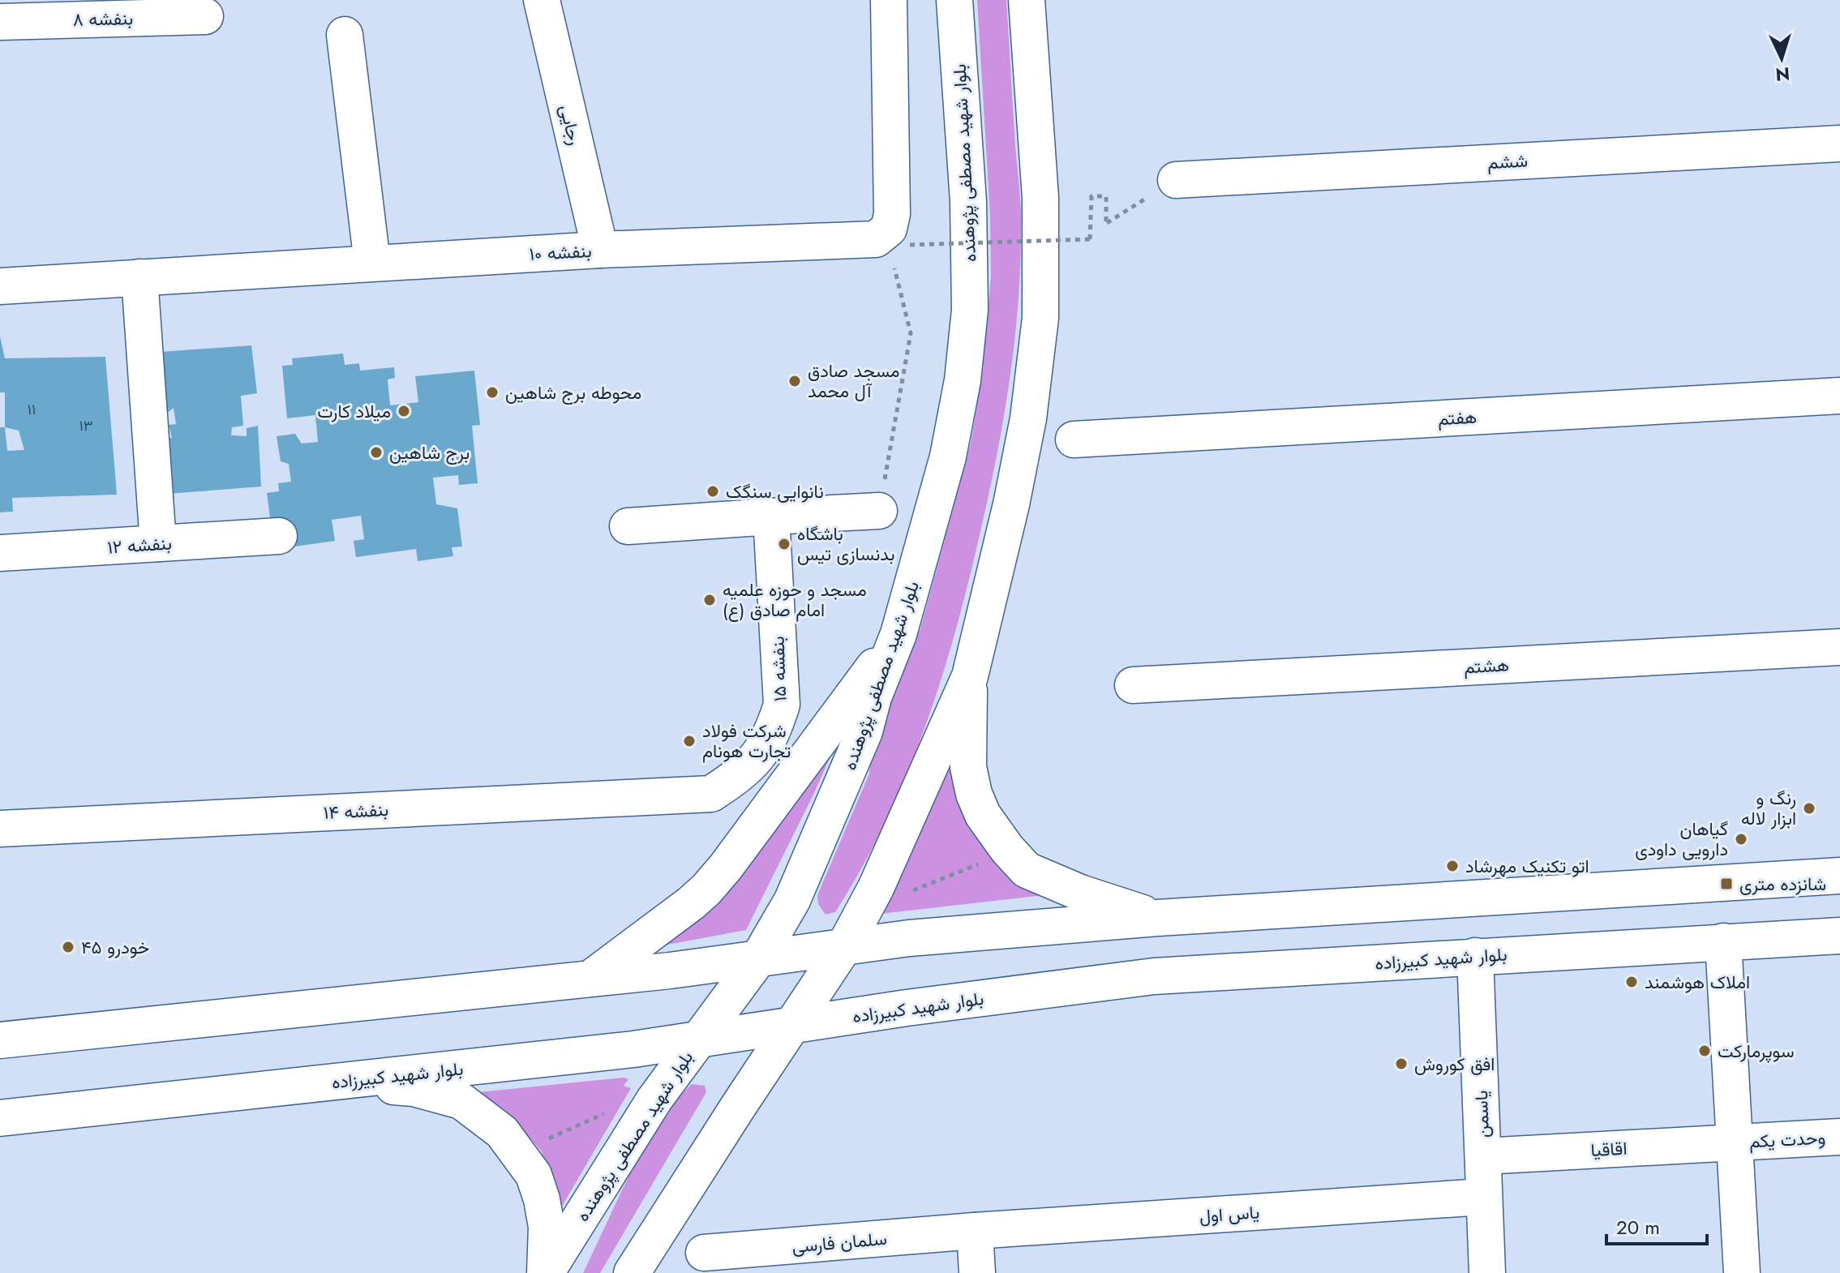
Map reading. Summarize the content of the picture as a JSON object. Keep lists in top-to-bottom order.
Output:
{
  "streets": {
    "street": [
      "بنفشه ۸",
      "رجایی",
      "ششم",
      "بلوار شهید مصطفی پژوهنده",
      "بنفشه ۱۰",
      "هفتم",
      "بنفشه ۱۲",
      "هشتم",
      "بنفشه ۱۵",
      "بنفشه ۱۴",
      "بلوار شهید کبیرزاده",
      "یاسمن",
      "وحدت یکم",
      "اقاقیا",
      "یاس اول",
      "سلمان فارسی"
    ]
  },
  "crossings": [
    ["رجایی", "بنفشه ۱۰"],
    ["بلوار شهید مصطفی پژوهنده", "بلوار شهید کبیرزاده"],
    ["بنفشه ۱۵", "بنفشه ۱۴"],
    ["بلوار شهید کبیرزاده", "یاسمن"],
    ["یاسمن", "اقاقیا"],
    ["یاسمن", "یاس اول"],
    ["وحدت یکم", "اقاقیا"],
    ["یاس اول", "سلمان فارسی"]
  ],
  "places": {
    "other": [
      "مسجد صادق آل محمد",
      "محوطه برج شاهین",
      "میلاد کارت",
      "برج شاهین",
      "نانوایی سنگک",
      "باشگاه بدنسازی تیس",
      "مسجد و حوزه علمیه امام صادق (ع)",
      "شرکت فولاد تجارت هونام",
      "رنگ و ابزار لاله",
      "گیاهان دارویی داودی",
      "اتو تکنیک مهرشاد",
      "خودرو ۴۵",
      "املاک هوشمند",
      "سوپرمارکت",
      "افق کوروش"
    ],
    "transit": ["شانزده متری"]
  },
  "house_numbers": ["۱۱", "۱۳"],
  "scale_bar": "20 m",
  "north": "bottom"
}
